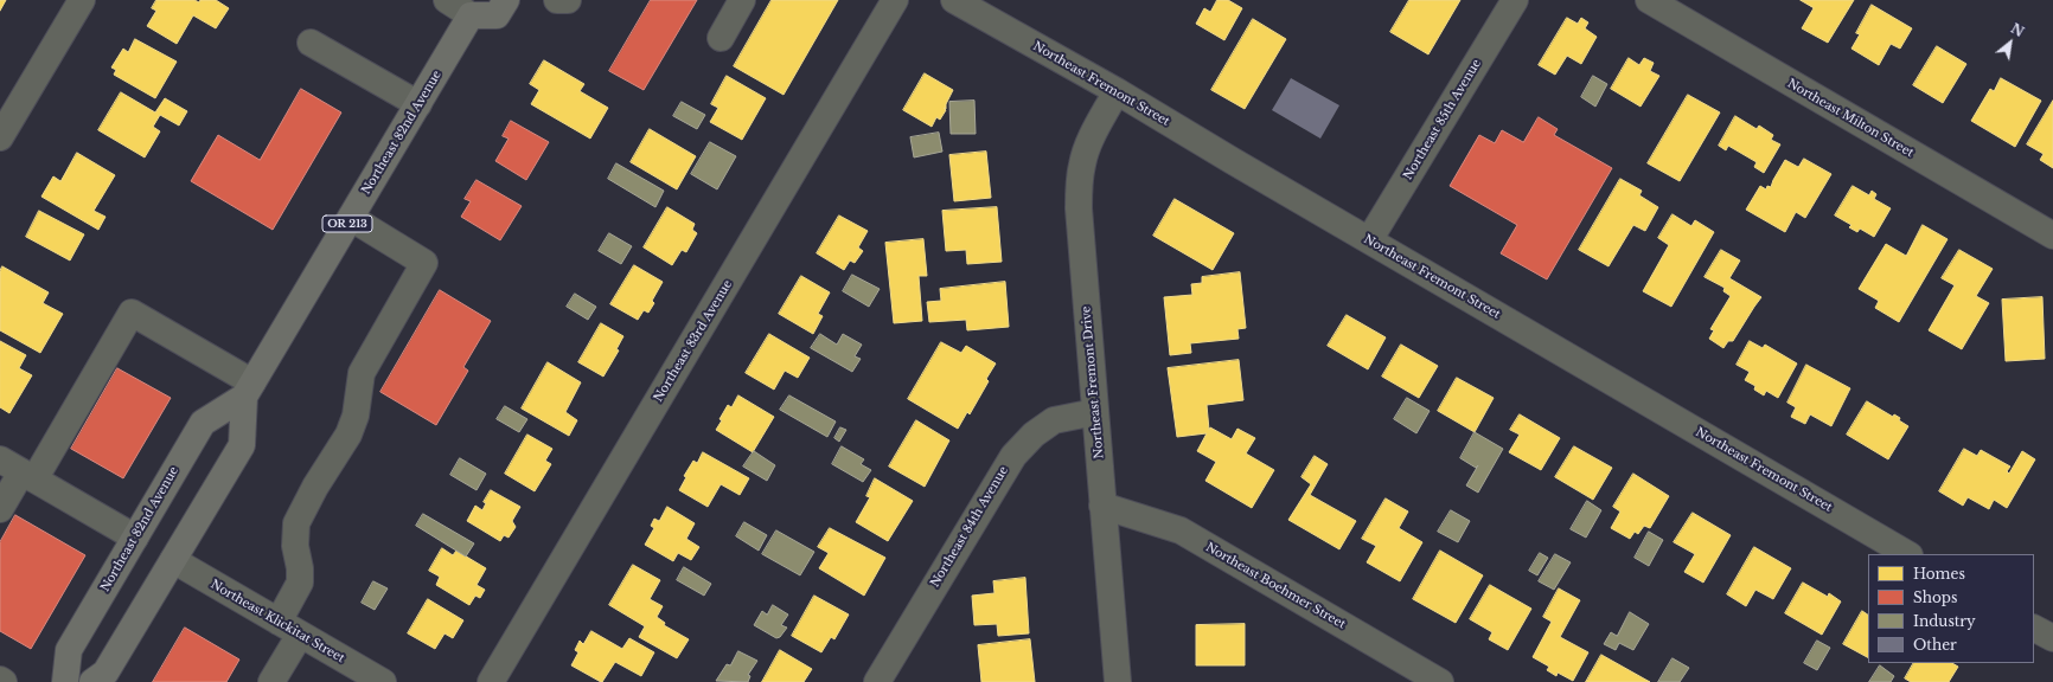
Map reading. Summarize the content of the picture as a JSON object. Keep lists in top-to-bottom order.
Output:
{
  "streets": {
    "main road": ["Northeast 82nd Avenue", "OR 213"],
    "street": [
      "Northeast Fremont Street",
      "Northeast Milton Street",
      "Northeast 85th Avenue",
      "Northeast 83rd Avenue",
      "Northeast Fremont Drive",
      "Northeast 84th Avenue",
      "Northeast Boehmer Street",
      "Northeast Klickitat Street"
    ]
  },
  "crossings": [
    ["Northeast Fremont Street", "Northeast 85th Avenue"],
    ["Northeast Fremont Street", "Northeast Fremont Drive"],
    ["Northeast 82nd Avenue", "Northeast Klickitat Street"],
    ["Northeast Fremont Drive", "Northeast 84th Avenue"],
    ["Northeast Fremont Drive", "Northeast Boehmer Street"]
  ],
  "legend": [
    "Homes",
    "Shops",
    "Industry",
    "Other"
  ],
  "north": "top right"
}
